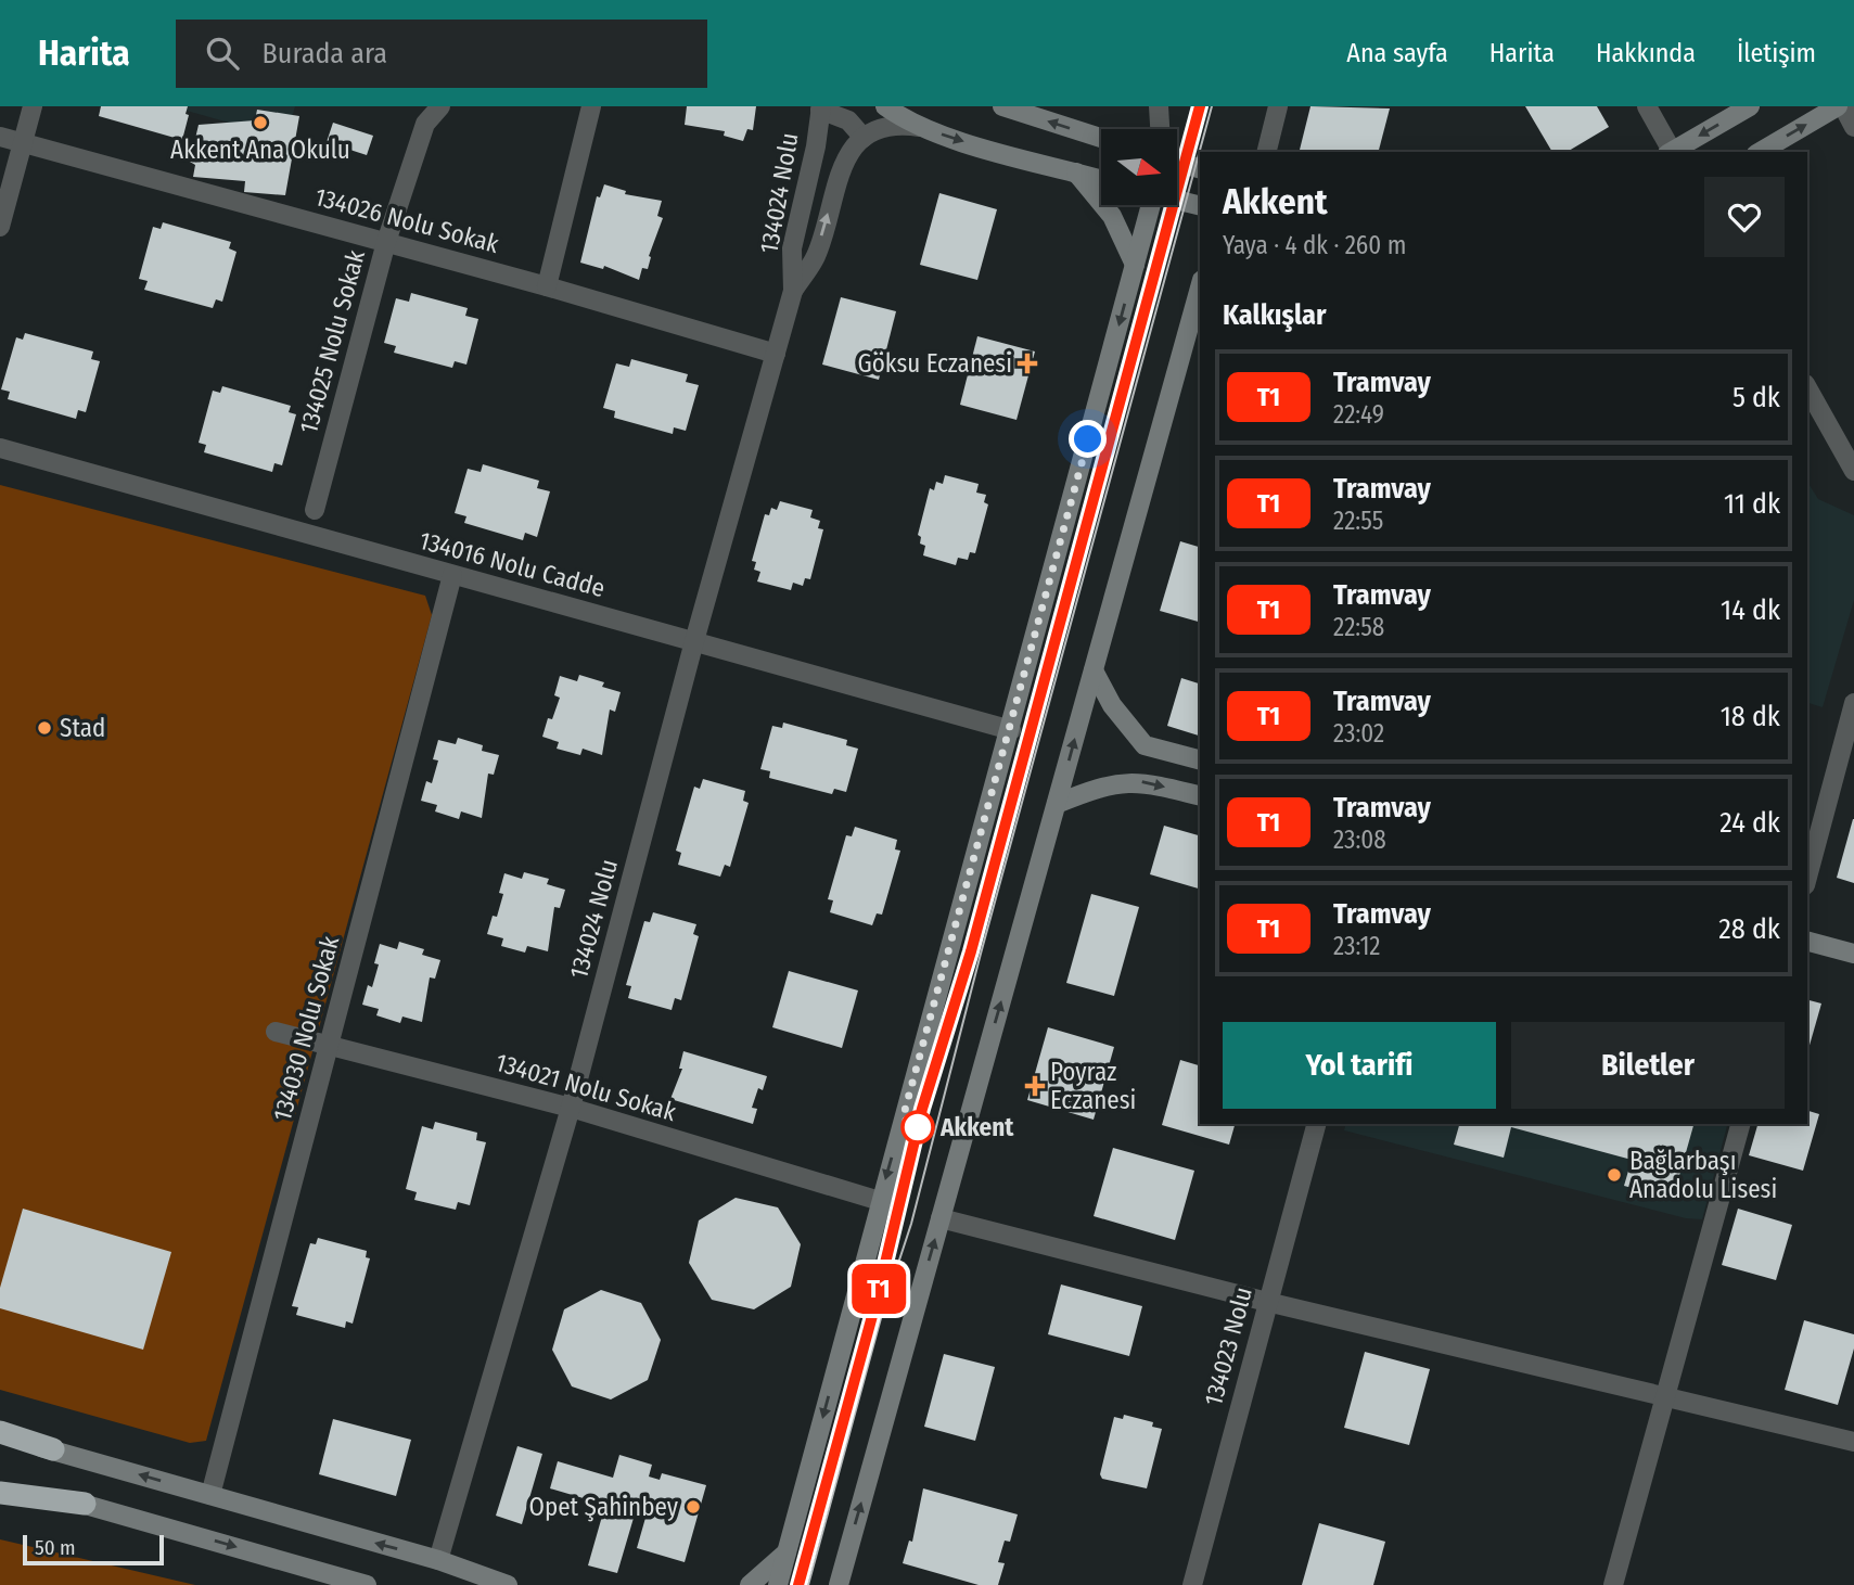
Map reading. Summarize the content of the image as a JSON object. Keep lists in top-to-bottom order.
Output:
{
  "streets": {
    "street": [
      "134024 Nolu",
      "134026 Nolu Sokak",
      "134025 Nolu Sokak",
      "134016 Nolu Cadde",
      "134030 Nolu Sokak",
      "134021 Nolu Sokak",
      "134023 Nolu"
    ]
  },
  "crossings": [
    ["134024 Nolu", "134026 Nolu Sokak"],
    ["134024 Nolu", "134016 Nolu Cadde"],
    ["134024 Nolu", "134021 Nolu Sokak"],
    ["134026 Nolu Sokak", "134025 Nolu Sokak"],
    ["134016 Nolu Cadde", "134030 Nolu Sokak"],
    ["134030 Nolu Sokak", "134021 Nolu Sokak"]
  ],
  "places": {
    "other": [
      "Akkent Ana Okulu",
      "Stad",
      "Akkent",
      "Bağlarbaşı Anadolu Lisesi",
      "Opet Şahinbey"
    ],
    "health": ["Göksu Eczanesi", "Poyraz Eczanesi"]
  },
  "lines": ["tram line T1"],
  "scale_bar": "50 m",
  "north": "right",
  "page": {
    "header": "Harita",
    "search": "Burada ara",
    "nav": [
      "Ana sayfa",
      "Harita",
      "Hakkında",
      "İletişim"
    ],
    "on_map": "T1",
    "heading": [
      ["Akkent", "Yaya · 4 dk · 260 m"],
      "Kalkışlar"
    ],
    "list": [
      {
        "mark": "T1",
        "name": "Tramvay",
        "note": "22:49",
        "value": "5 dk"
      },
      {
        "mark": "T1",
        "name": "Tramvay",
        "note": "22:55",
        "value": "11 dk"
      },
      {
        "mark": "T1",
        "name": "Tramvay",
        "note": "22:58",
        "value": "14 dk"
      },
      {
        "mark": "T1",
        "name": "Tramvay",
        "note": "23:02",
        "value": "18 dk"
      },
      {
        "mark": "T1",
        "name": "Tramvay",
        "note": "23:08",
        "value": "24 dk"
      },
      {
        "mark": "T1",
        "name": "Tramvay",
        "note": "23:12",
        "value": "28 dk"
      }
    ],
    "buttons": ["Yol tarifi", "Biletler"],
    "scale": "50 m"
  }
}
